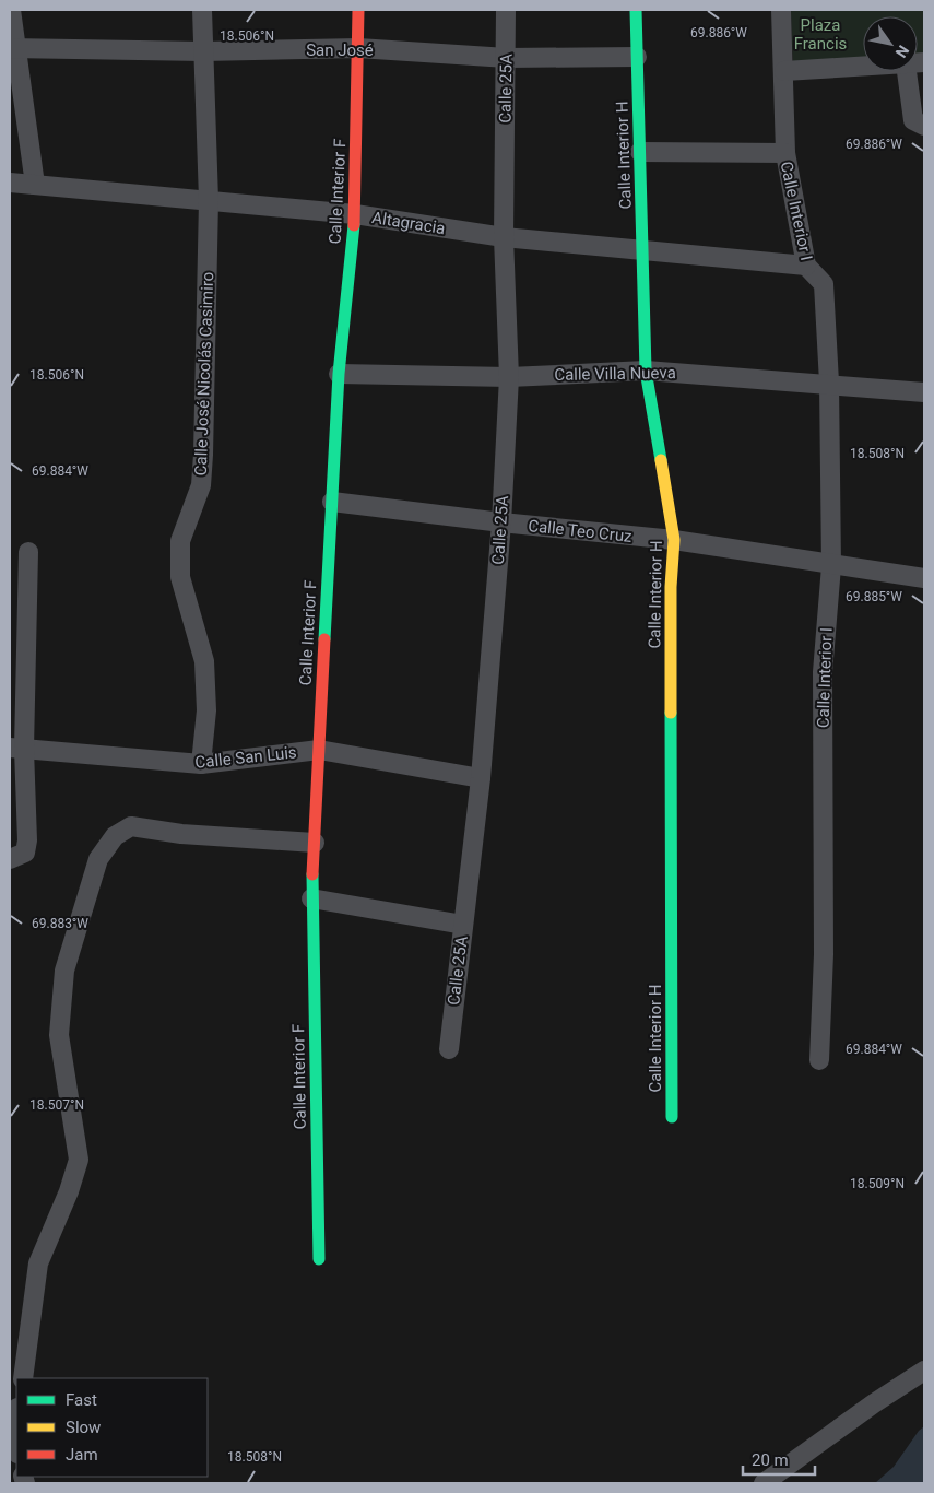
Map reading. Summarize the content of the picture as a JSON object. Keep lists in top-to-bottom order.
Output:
{
  "streets": {
    "street": [
      "San José",
      "Calle 25A",
      "Calle Interior H",
      "Calle Interior F",
      "Calle Interior I",
      "Altagracia",
      "Calle José Nicolás Casimiro",
      "Calle Villa Nueva",
      "Calle Teo Cruz",
      "Calle San Luis"
    ]
  },
  "crossings": [
    ["San José", "Calle 25A"],
    ["San José", "Calle Interior H"],
    ["San José", "Calle Interior F"],
    ["San José", "Calle José Nicolás Casimiro"],
    ["Calle 25A", "Altagracia"],
    ["Calle 25A", "Calle Villa Nueva"],
    ["Calle 25A", "Calle Teo Cruz"],
    ["Calle 25A", "Calle San Luis"],
    ["Calle Interior H", "Altagracia"],
    ["Calle Interior H", "Calle Villa Nueva"],
    ["Calle Interior H", "Calle Teo Cruz"],
    ["Calle Interior F", "Altagracia"],
    ["Calle Interior F", "Calle Villa Nueva"],
    ["Calle Interior F", "Calle Teo Cruz"],
    ["Calle Interior F", "Calle San Luis"],
    ["Calle Interior I", "Altagracia"],
    ["Calle Interior I", "Calle Villa Nueva"],
    ["Calle Interior I", "Calle Teo Cruz"],
    ["Altagracia", "Calle José Nicolás Casimiro"],
    ["Calle José Nicolás Casimiro", "Calle San Luis"]
  ],
  "parks": ["Plaza Francis"],
  "legend": ["Fast", "Slow", "Jam"],
  "scale_bar": "20 m",
  "north": "bottom right",
  "coordinates": [
    "69.886°W",
    "18.506°N",
    "18.508°N",
    "69.884°W",
    "69.885°W",
    "69.883°W",
    "18.507°N",
    "18.509°N"
  ]
}
